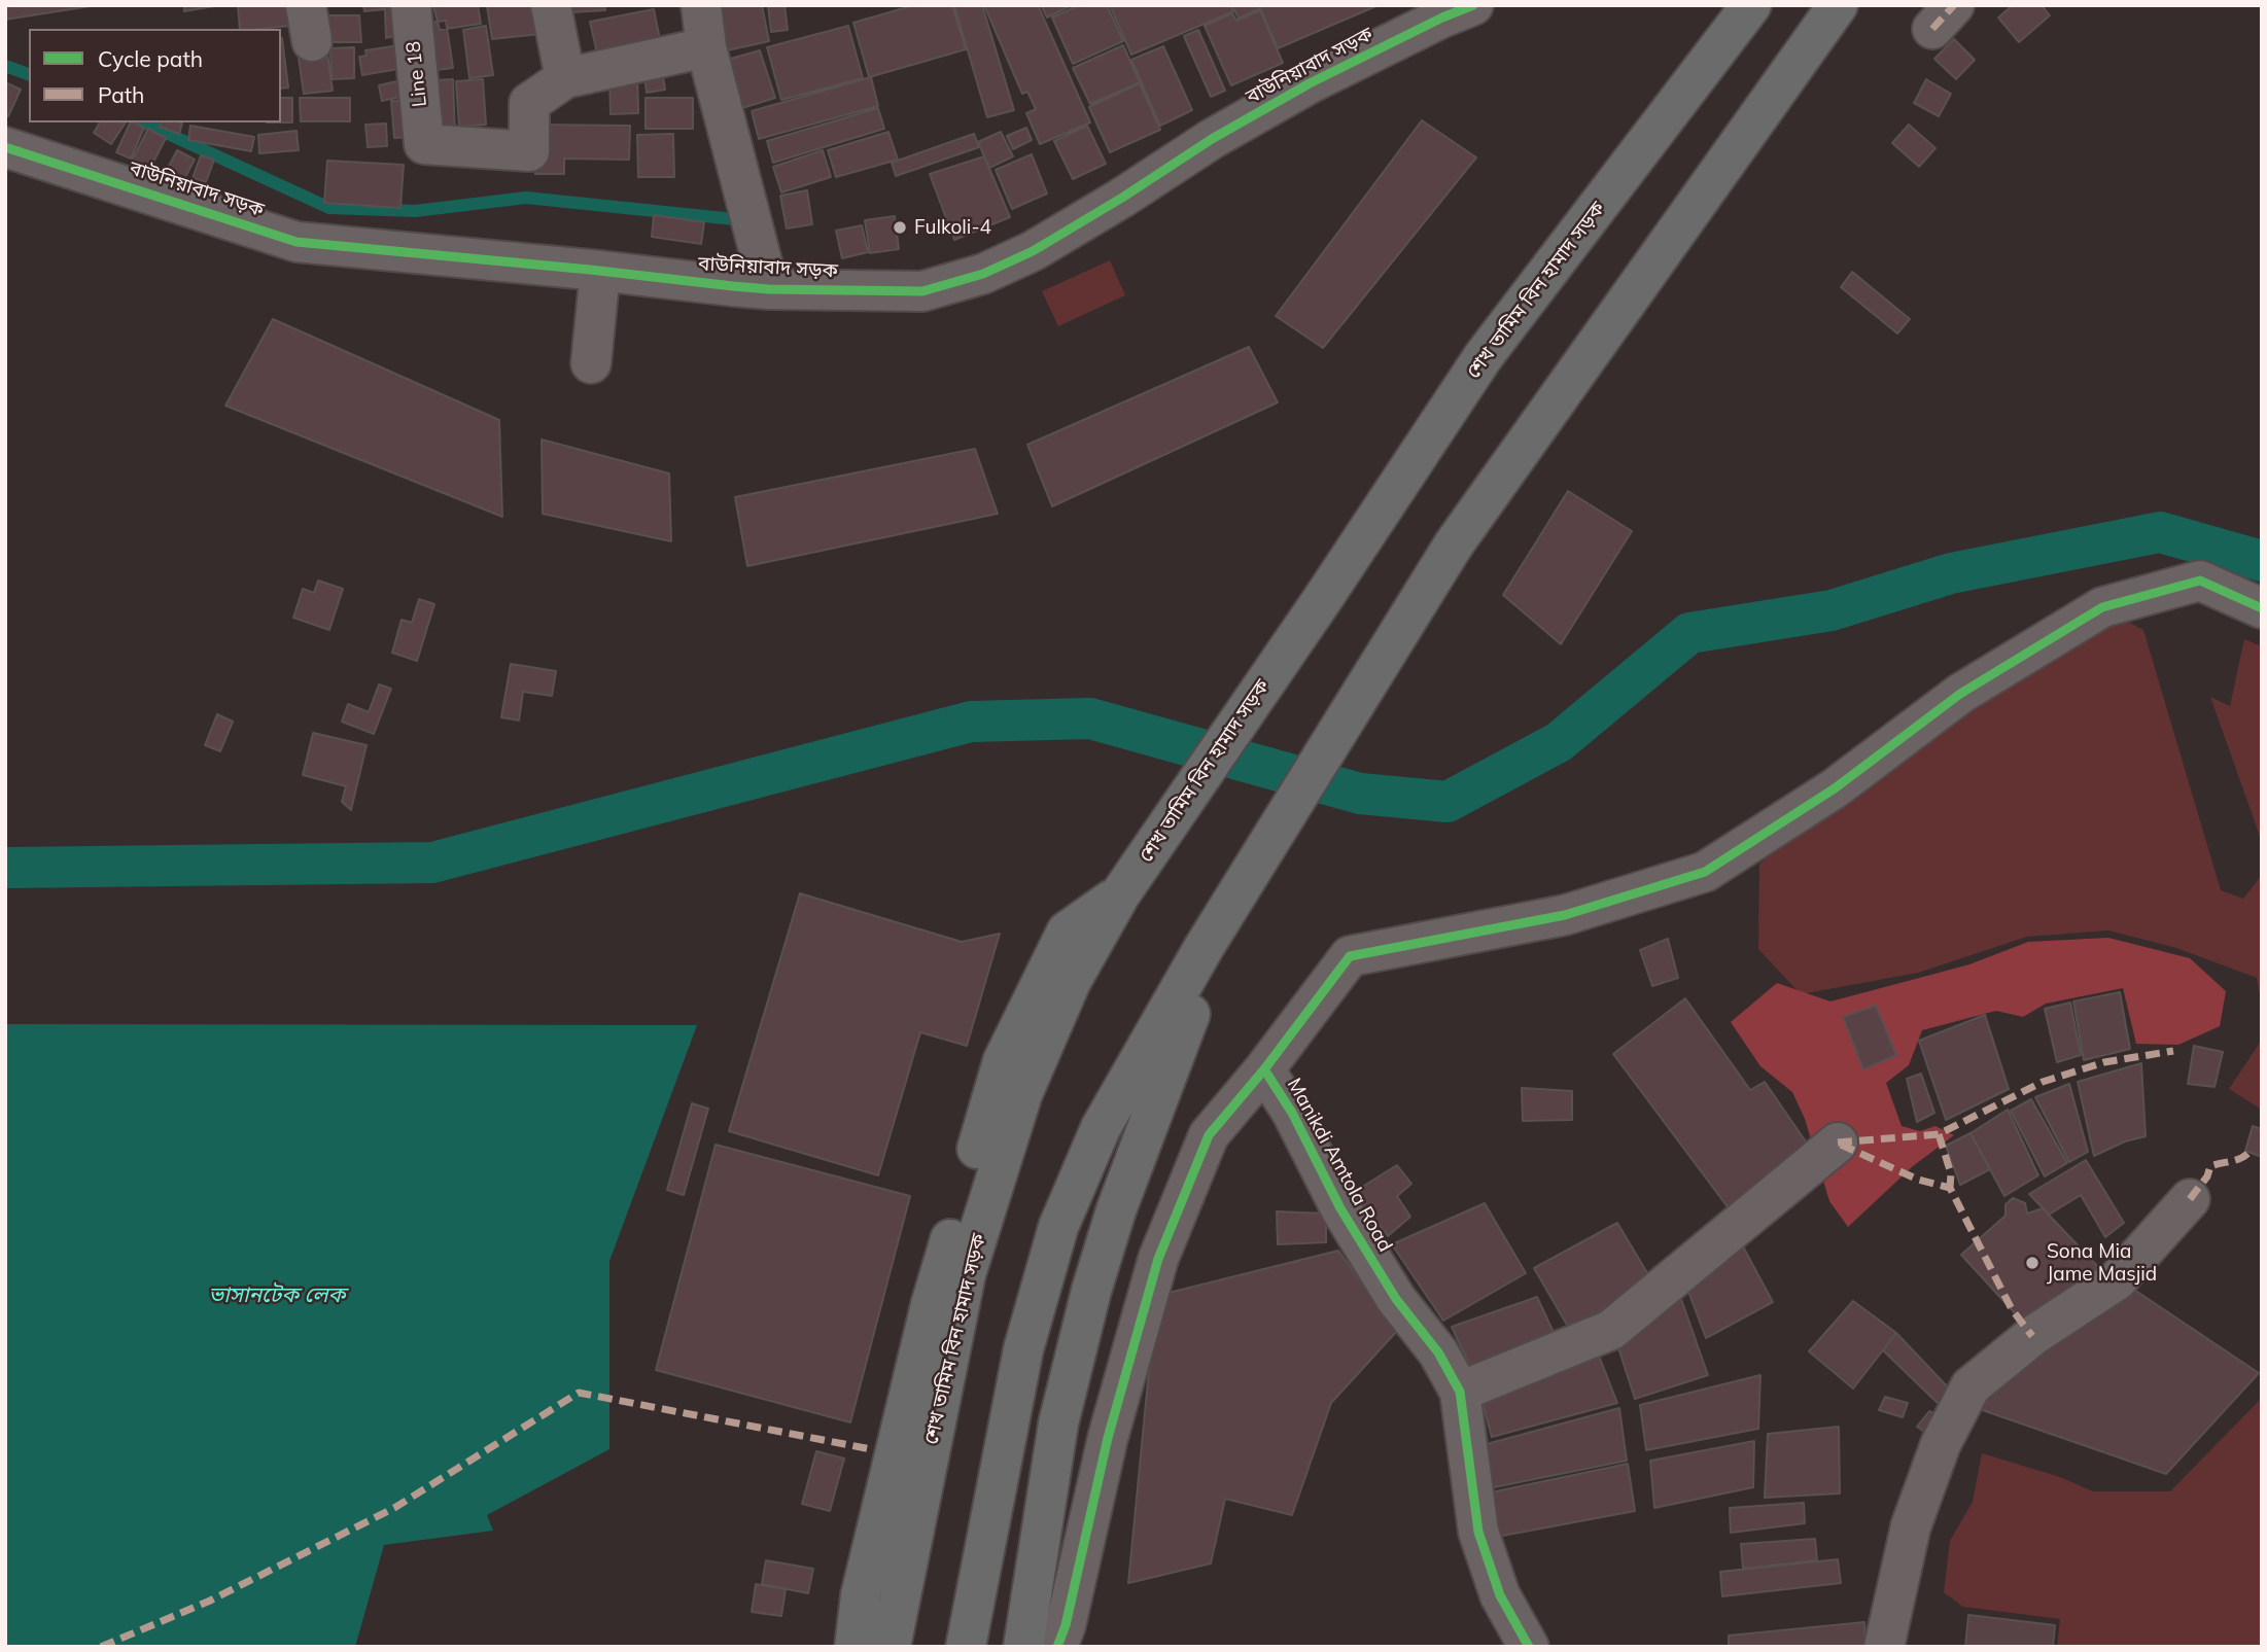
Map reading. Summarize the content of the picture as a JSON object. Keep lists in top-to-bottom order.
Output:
{
  "streets": {
    "main road": ["শেখ তামিম বিন হামাদ সড়ক"],
    "street": ["বাউনিয়াবাদ সড়ক", "Line 18", "Manikdi Amtola Road"]
  },
  "water": ["ভাসানটেক লেক"],
  "places": ["Fulkoli-4", "Sona Mia Jame Masjid"],
  "legend": ["Cycle path", "Path"]
}
